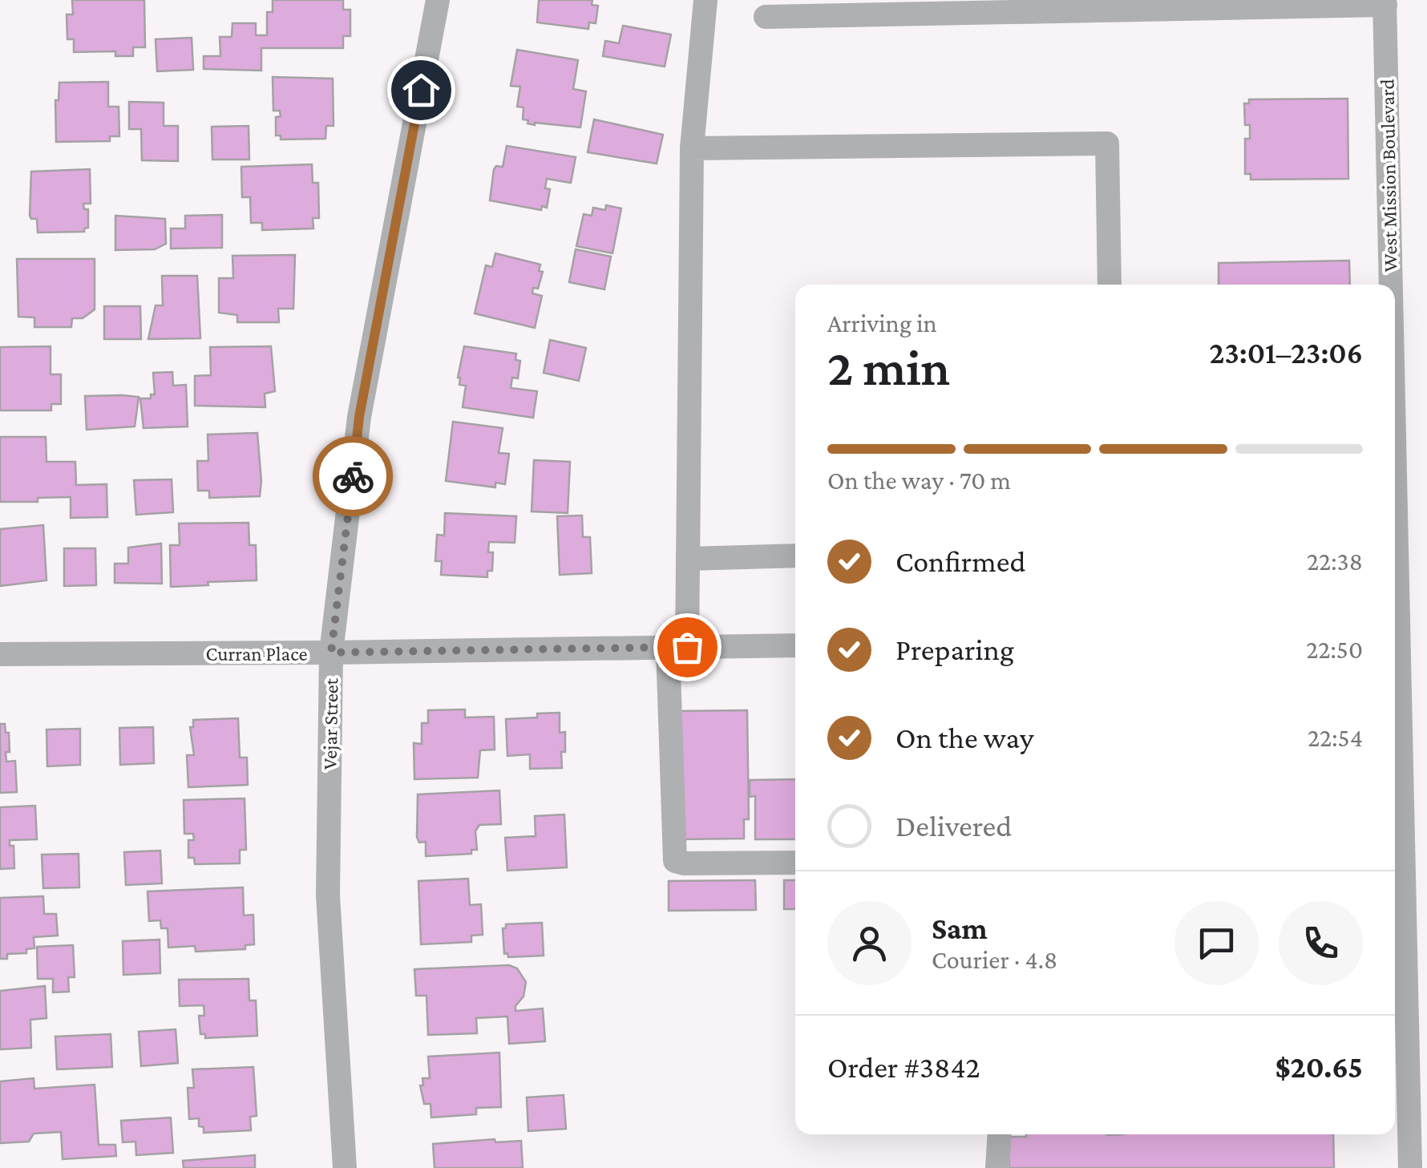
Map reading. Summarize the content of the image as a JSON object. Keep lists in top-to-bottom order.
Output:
{
  "streets": {
    "street": ["West Mission Boulevard", "Curran Place", "Vejar Street"]
  },
  "crossings": [
    ["Curran Place", "Vejar Street"]
  ],
  "page": {
    "heading": ["2 min", "Arriving in", "23:01–23:06"],
    "panel": [
      "Sam",
      "Courier · 4.8",
      "Order #3842",
      "$20.65"
    ],
    "bar": "On the way · 70 m",
    "list": [
      ["Confirmed", "22:38"],
      ["Preparing", "22:50"],
      ["On the way", "22:54"],
      "Delivered"
    ]
  }
}
